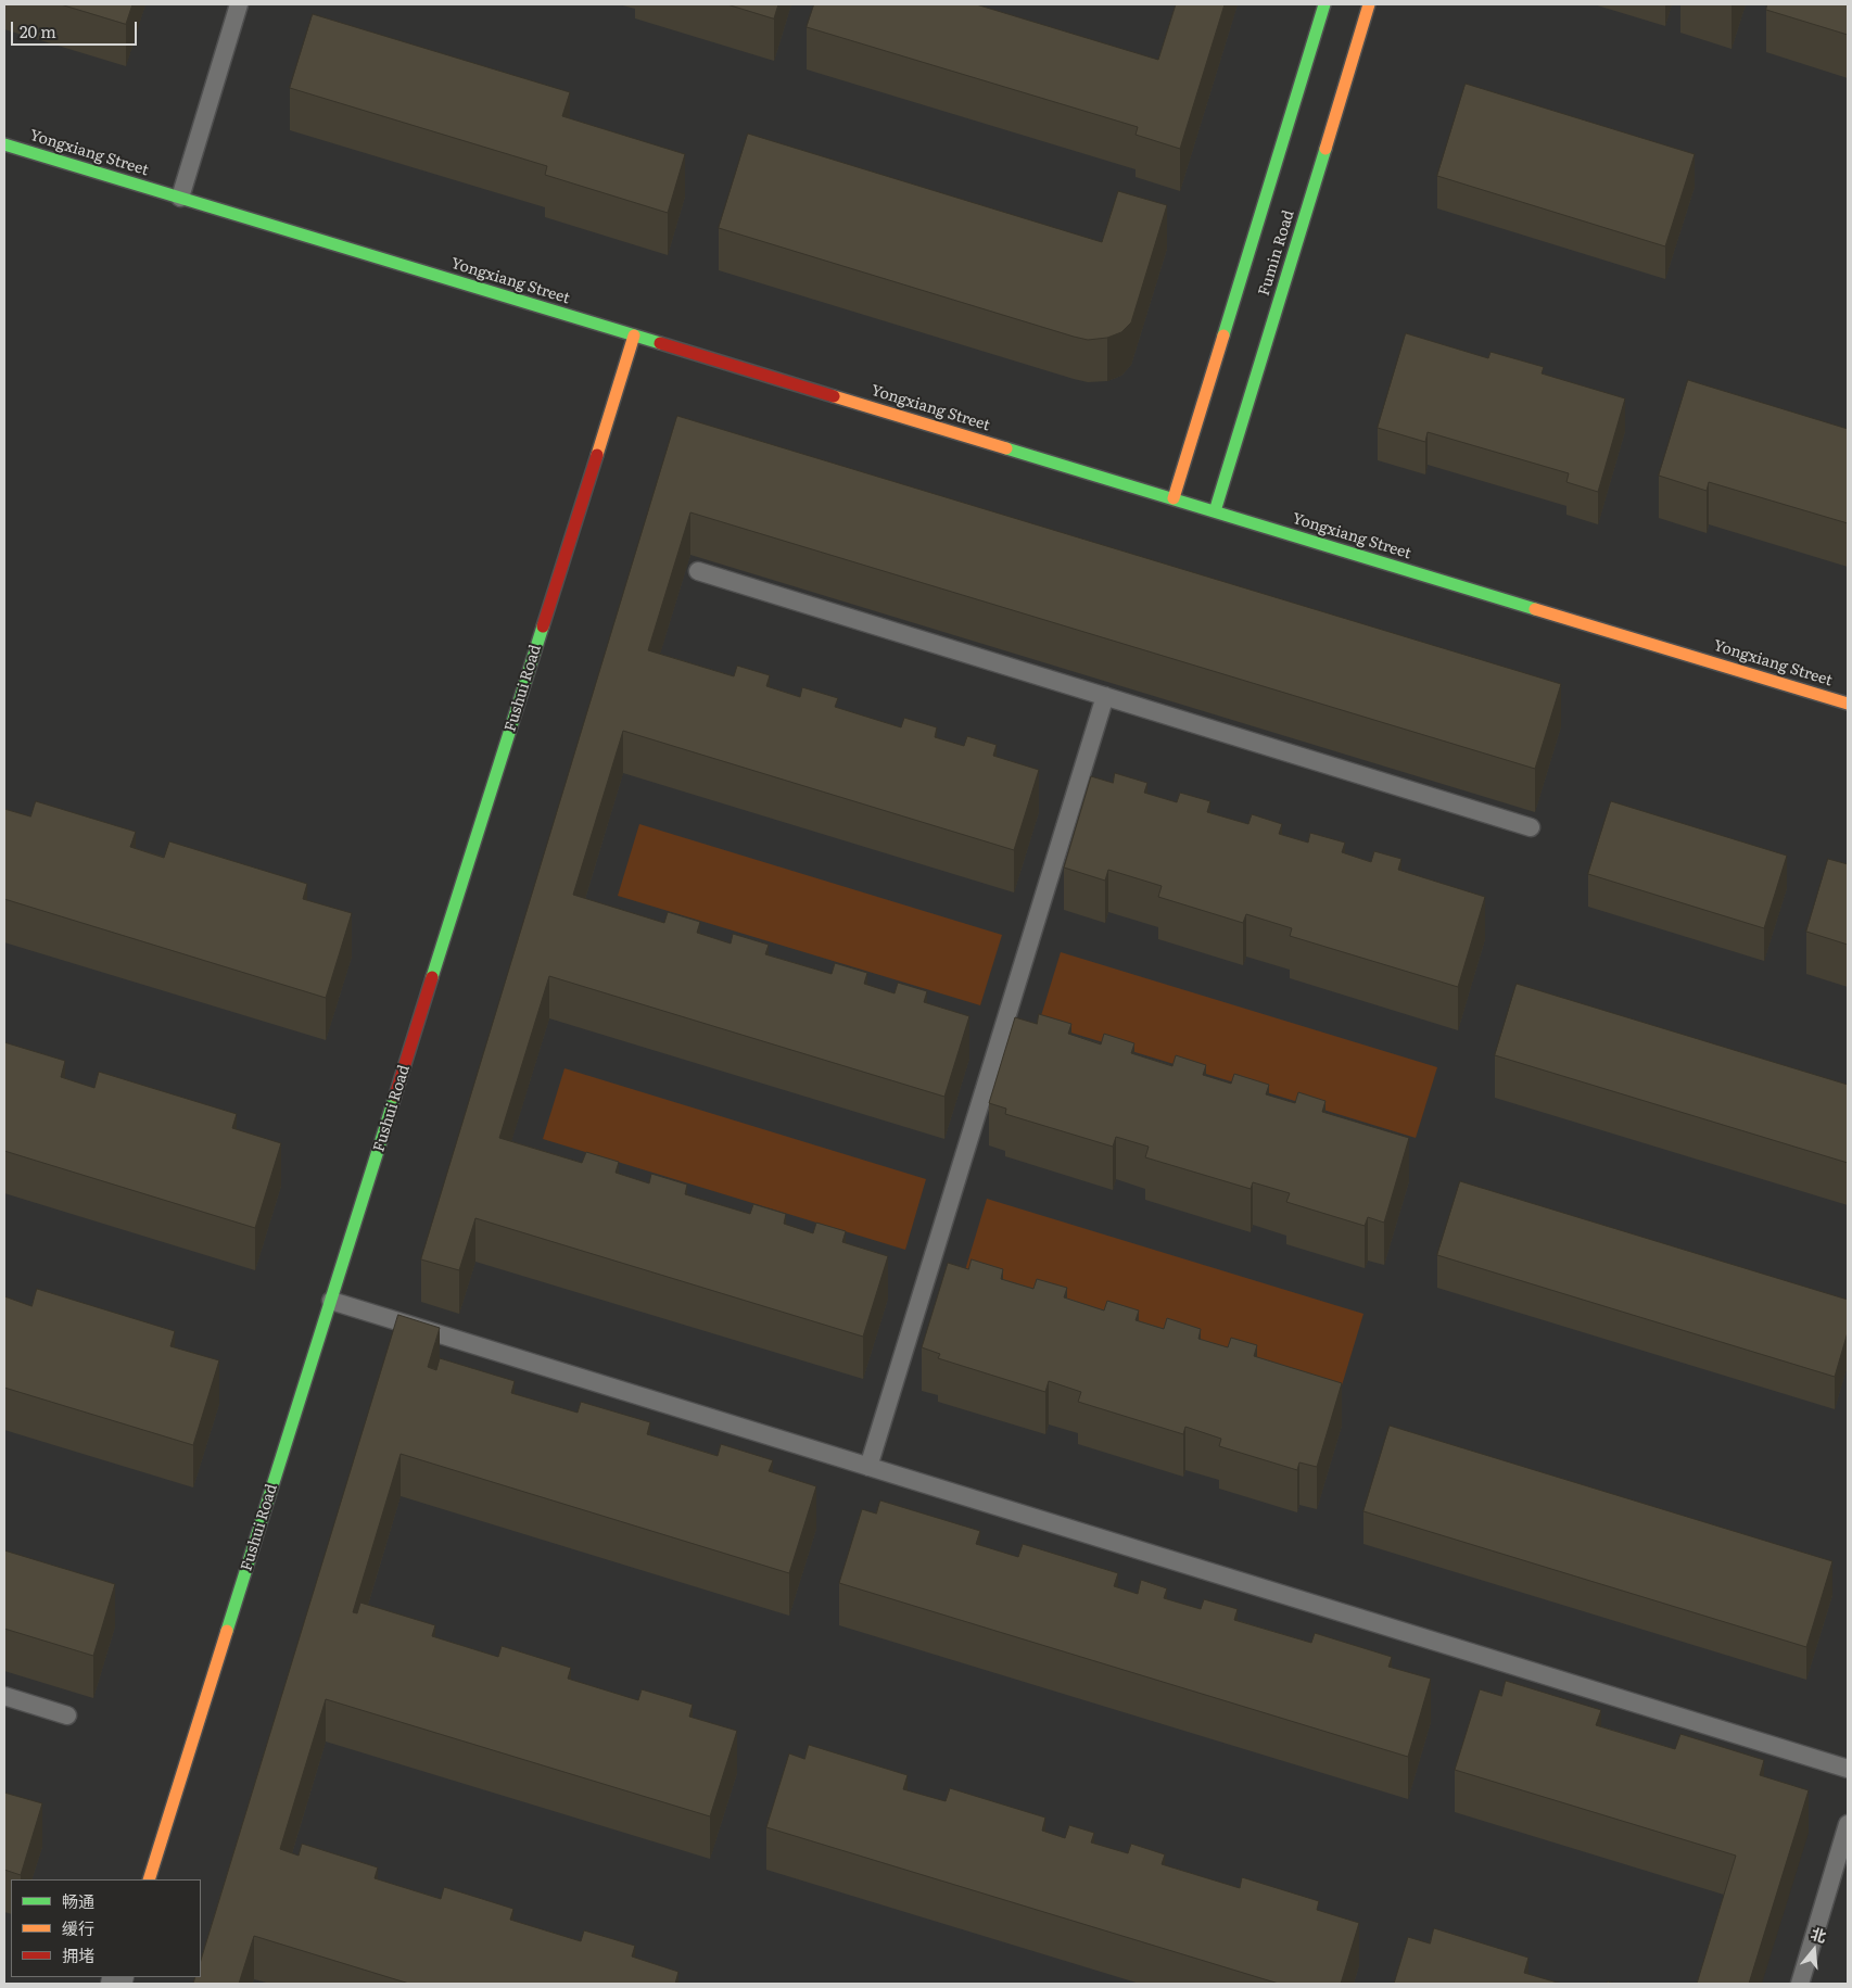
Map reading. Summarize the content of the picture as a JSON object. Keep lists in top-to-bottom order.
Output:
{
  "streets": {
    "street": ["Yongxiang Street", "Fumin Road", "Fushui Road"]
  },
  "crossings": [
    ["Yongxiang Street", "Fumin Road"],
    ["Yongxiang Street", "Fushui Road"]
  ],
  "legend": ["畅通", "缓行", "拥堵"],
  "scale_bar": "20 m",
  "north": "top"
}
